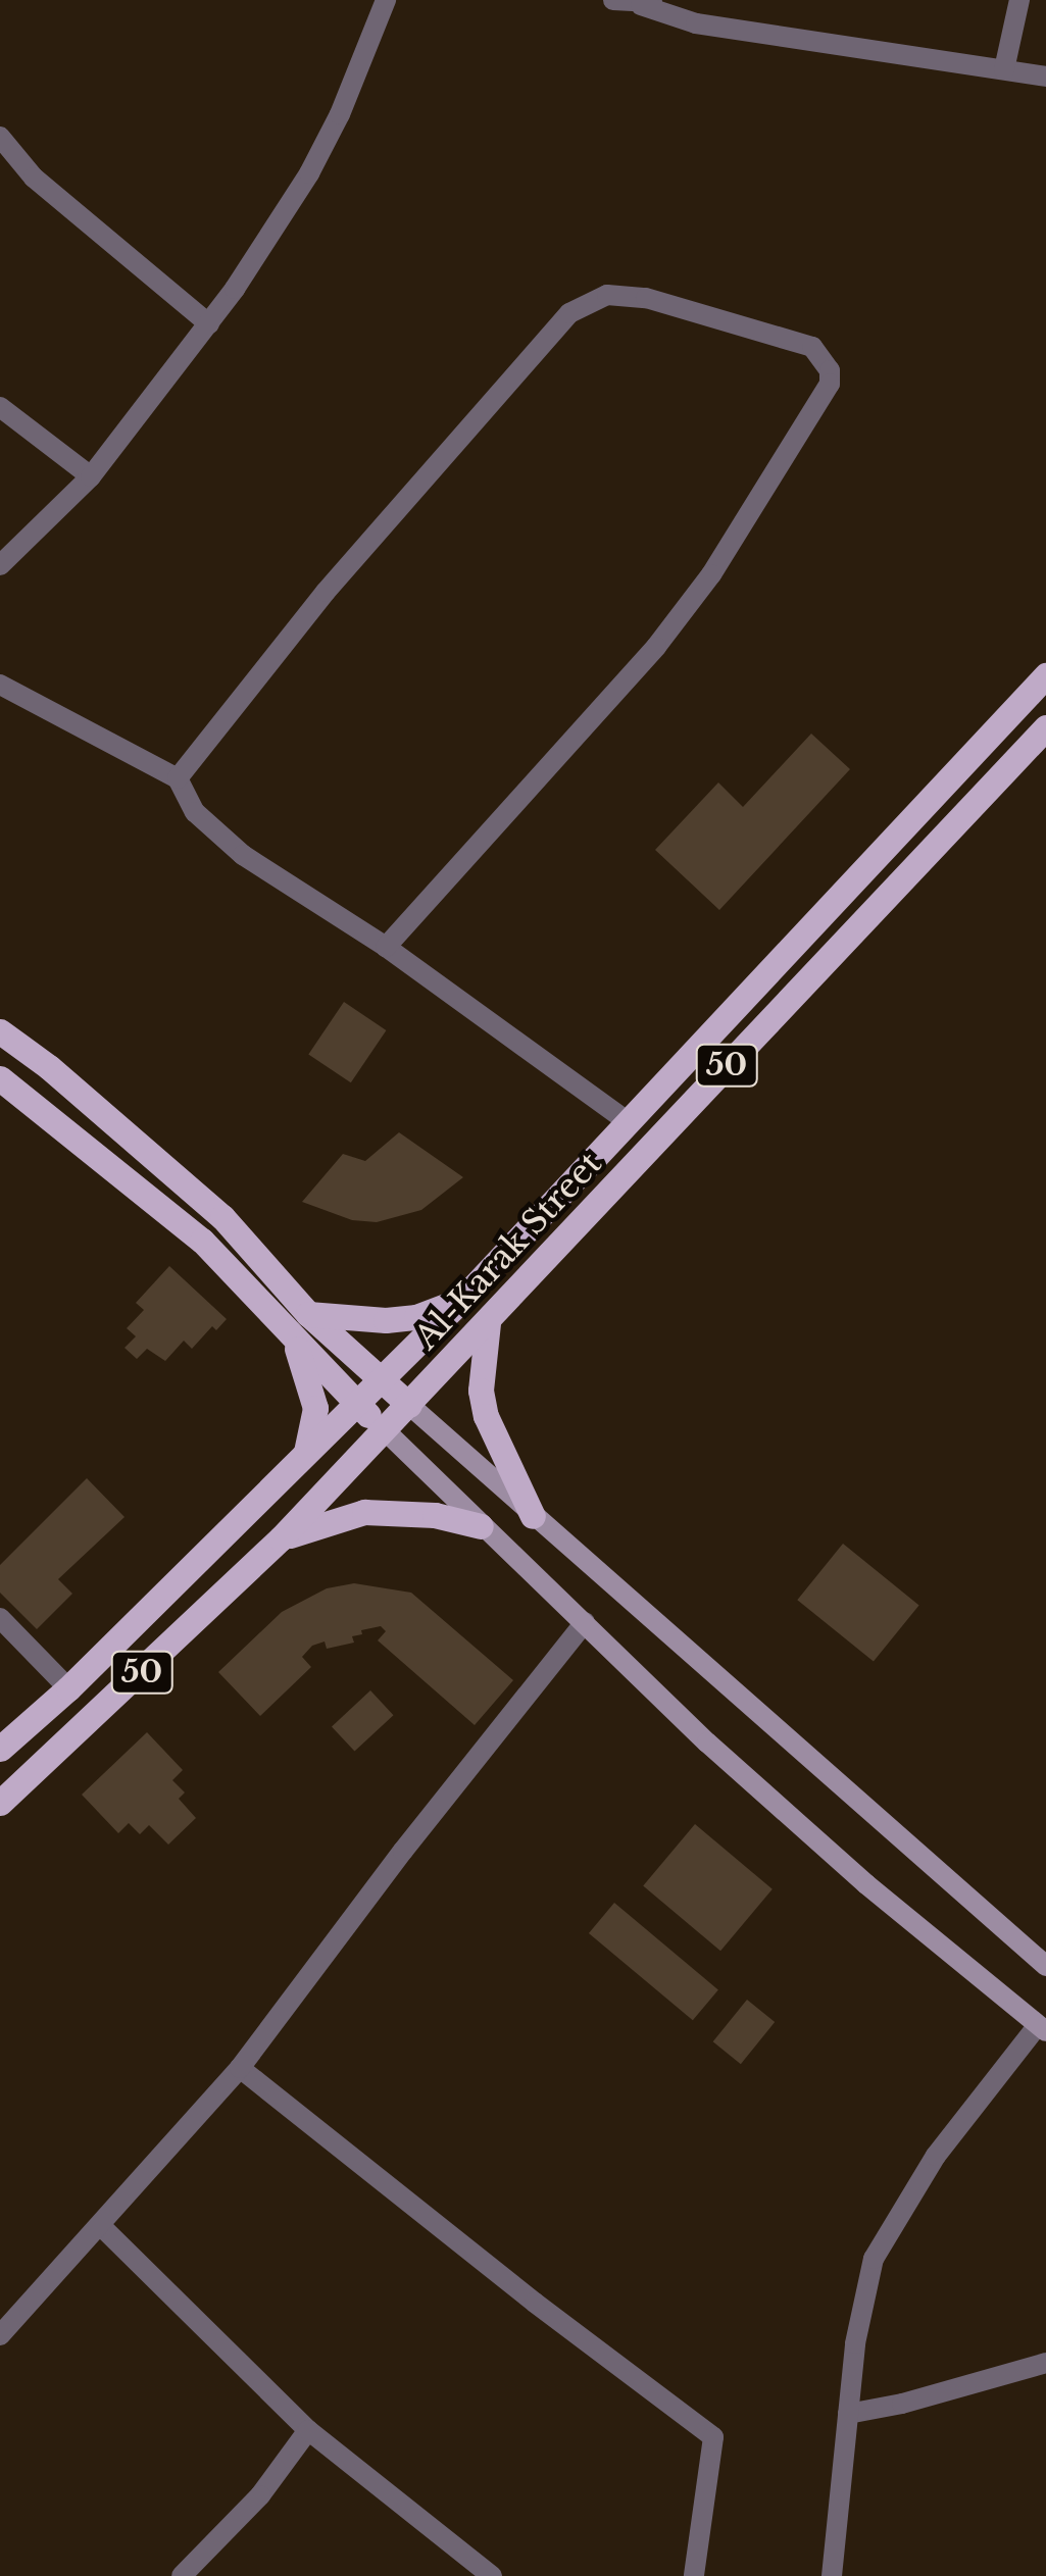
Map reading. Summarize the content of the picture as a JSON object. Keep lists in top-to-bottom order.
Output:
{
  "streets": {
    "main road": ["50", "Al-Karak Street"]
  }
}
